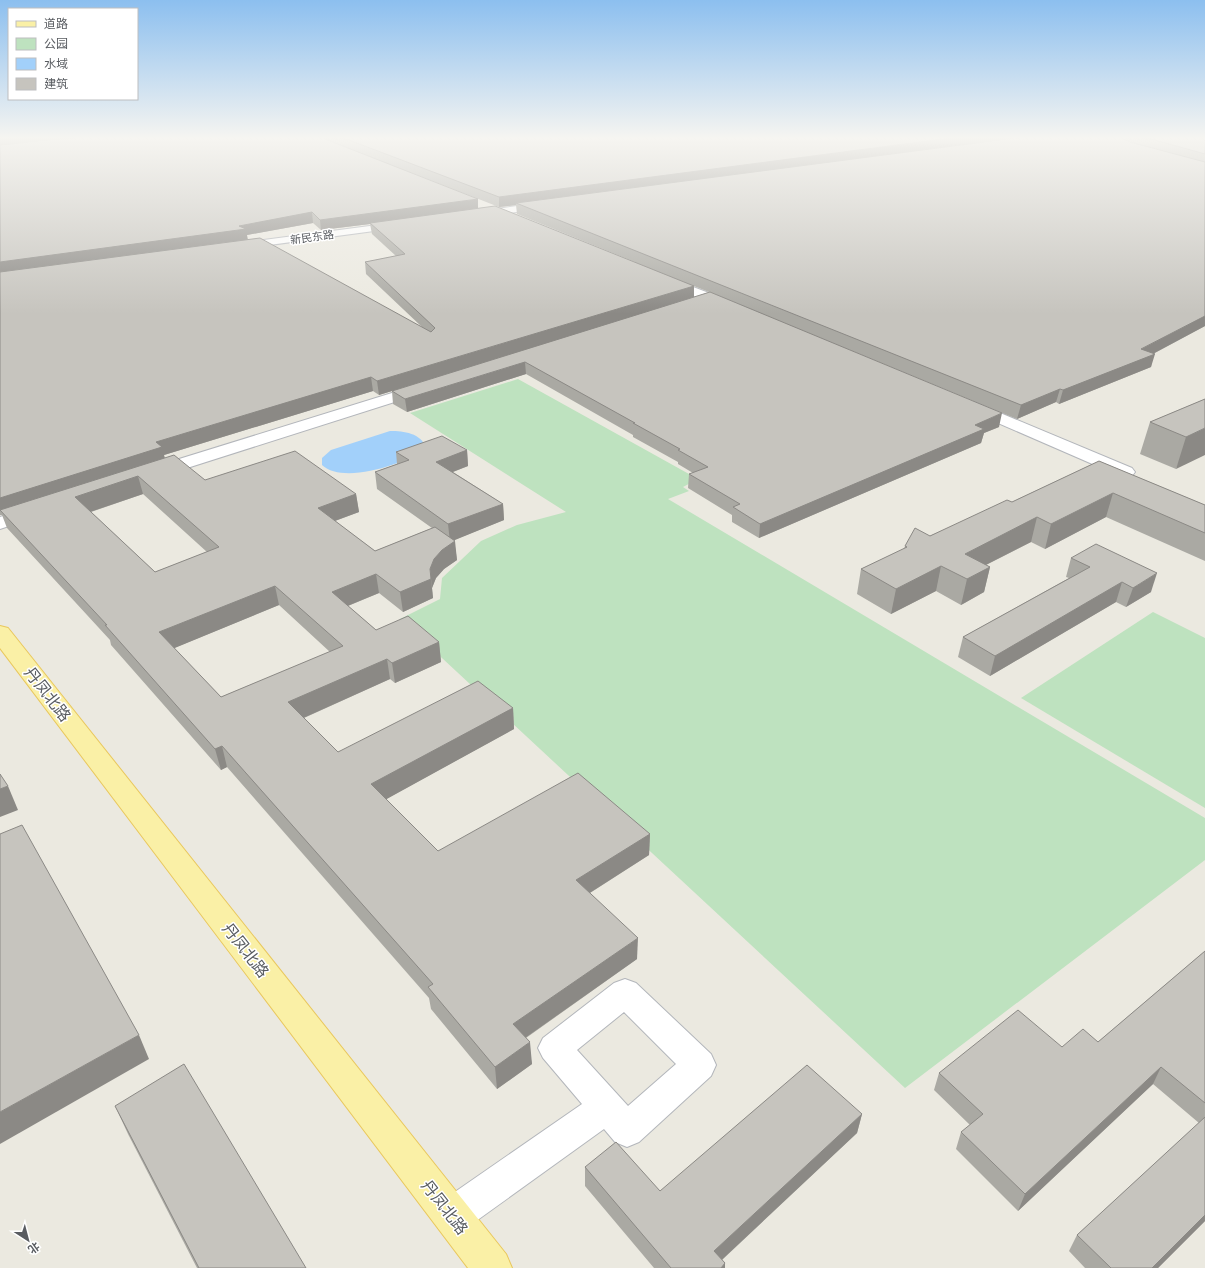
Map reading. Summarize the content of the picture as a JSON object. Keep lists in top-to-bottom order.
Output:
{
  "streets": {
    "main road": ["丹凤北路"],
    "street": ["新民东路"]
  },
  "legend": [
    "道路",
    "公园",
    "水域",
    "建筑"
  ],
  "north": "bottom right"
}
